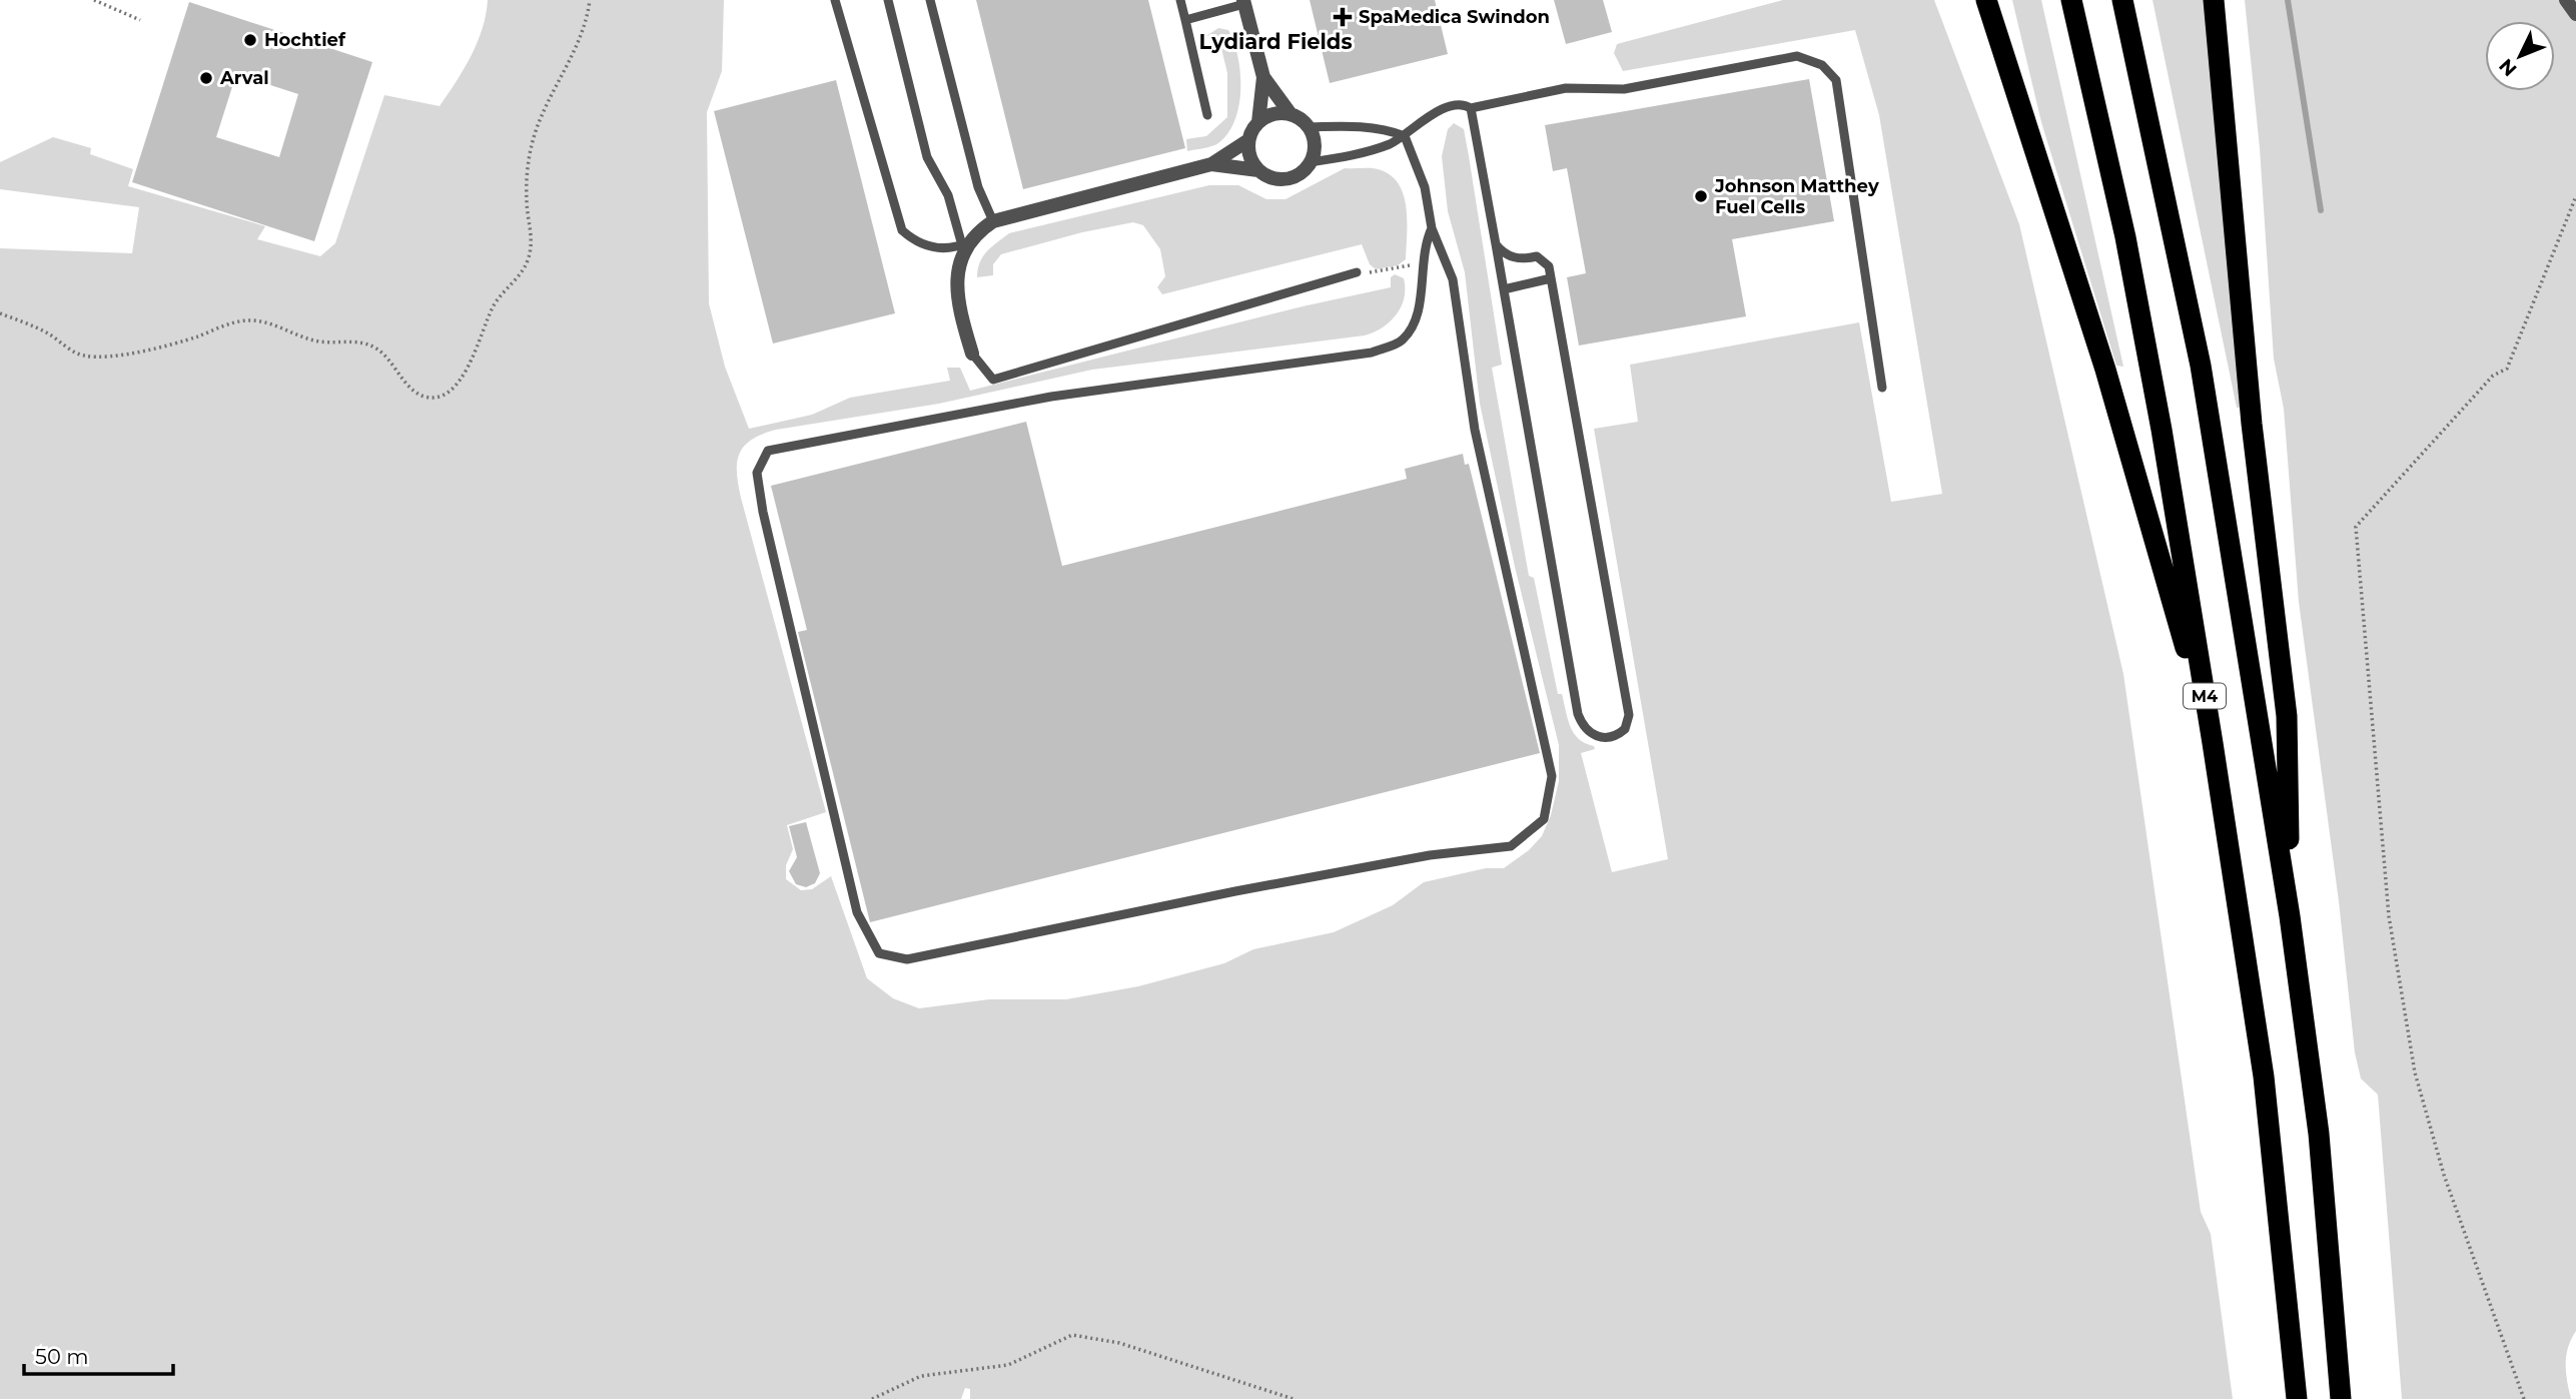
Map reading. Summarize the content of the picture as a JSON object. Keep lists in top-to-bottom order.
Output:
{
  "streets": {
    "highway": ["M4"]
  },
  "districts": ["Lydiard Fields"],
  "places": {
    "health": ["SpaMedica Swindon"],
    "other": ["Hochtief", "Arval", "Johnson Matthey Fuel Cells"]
  },
  "scale_bar": "50 m",
  "north": "bottom left"
}
